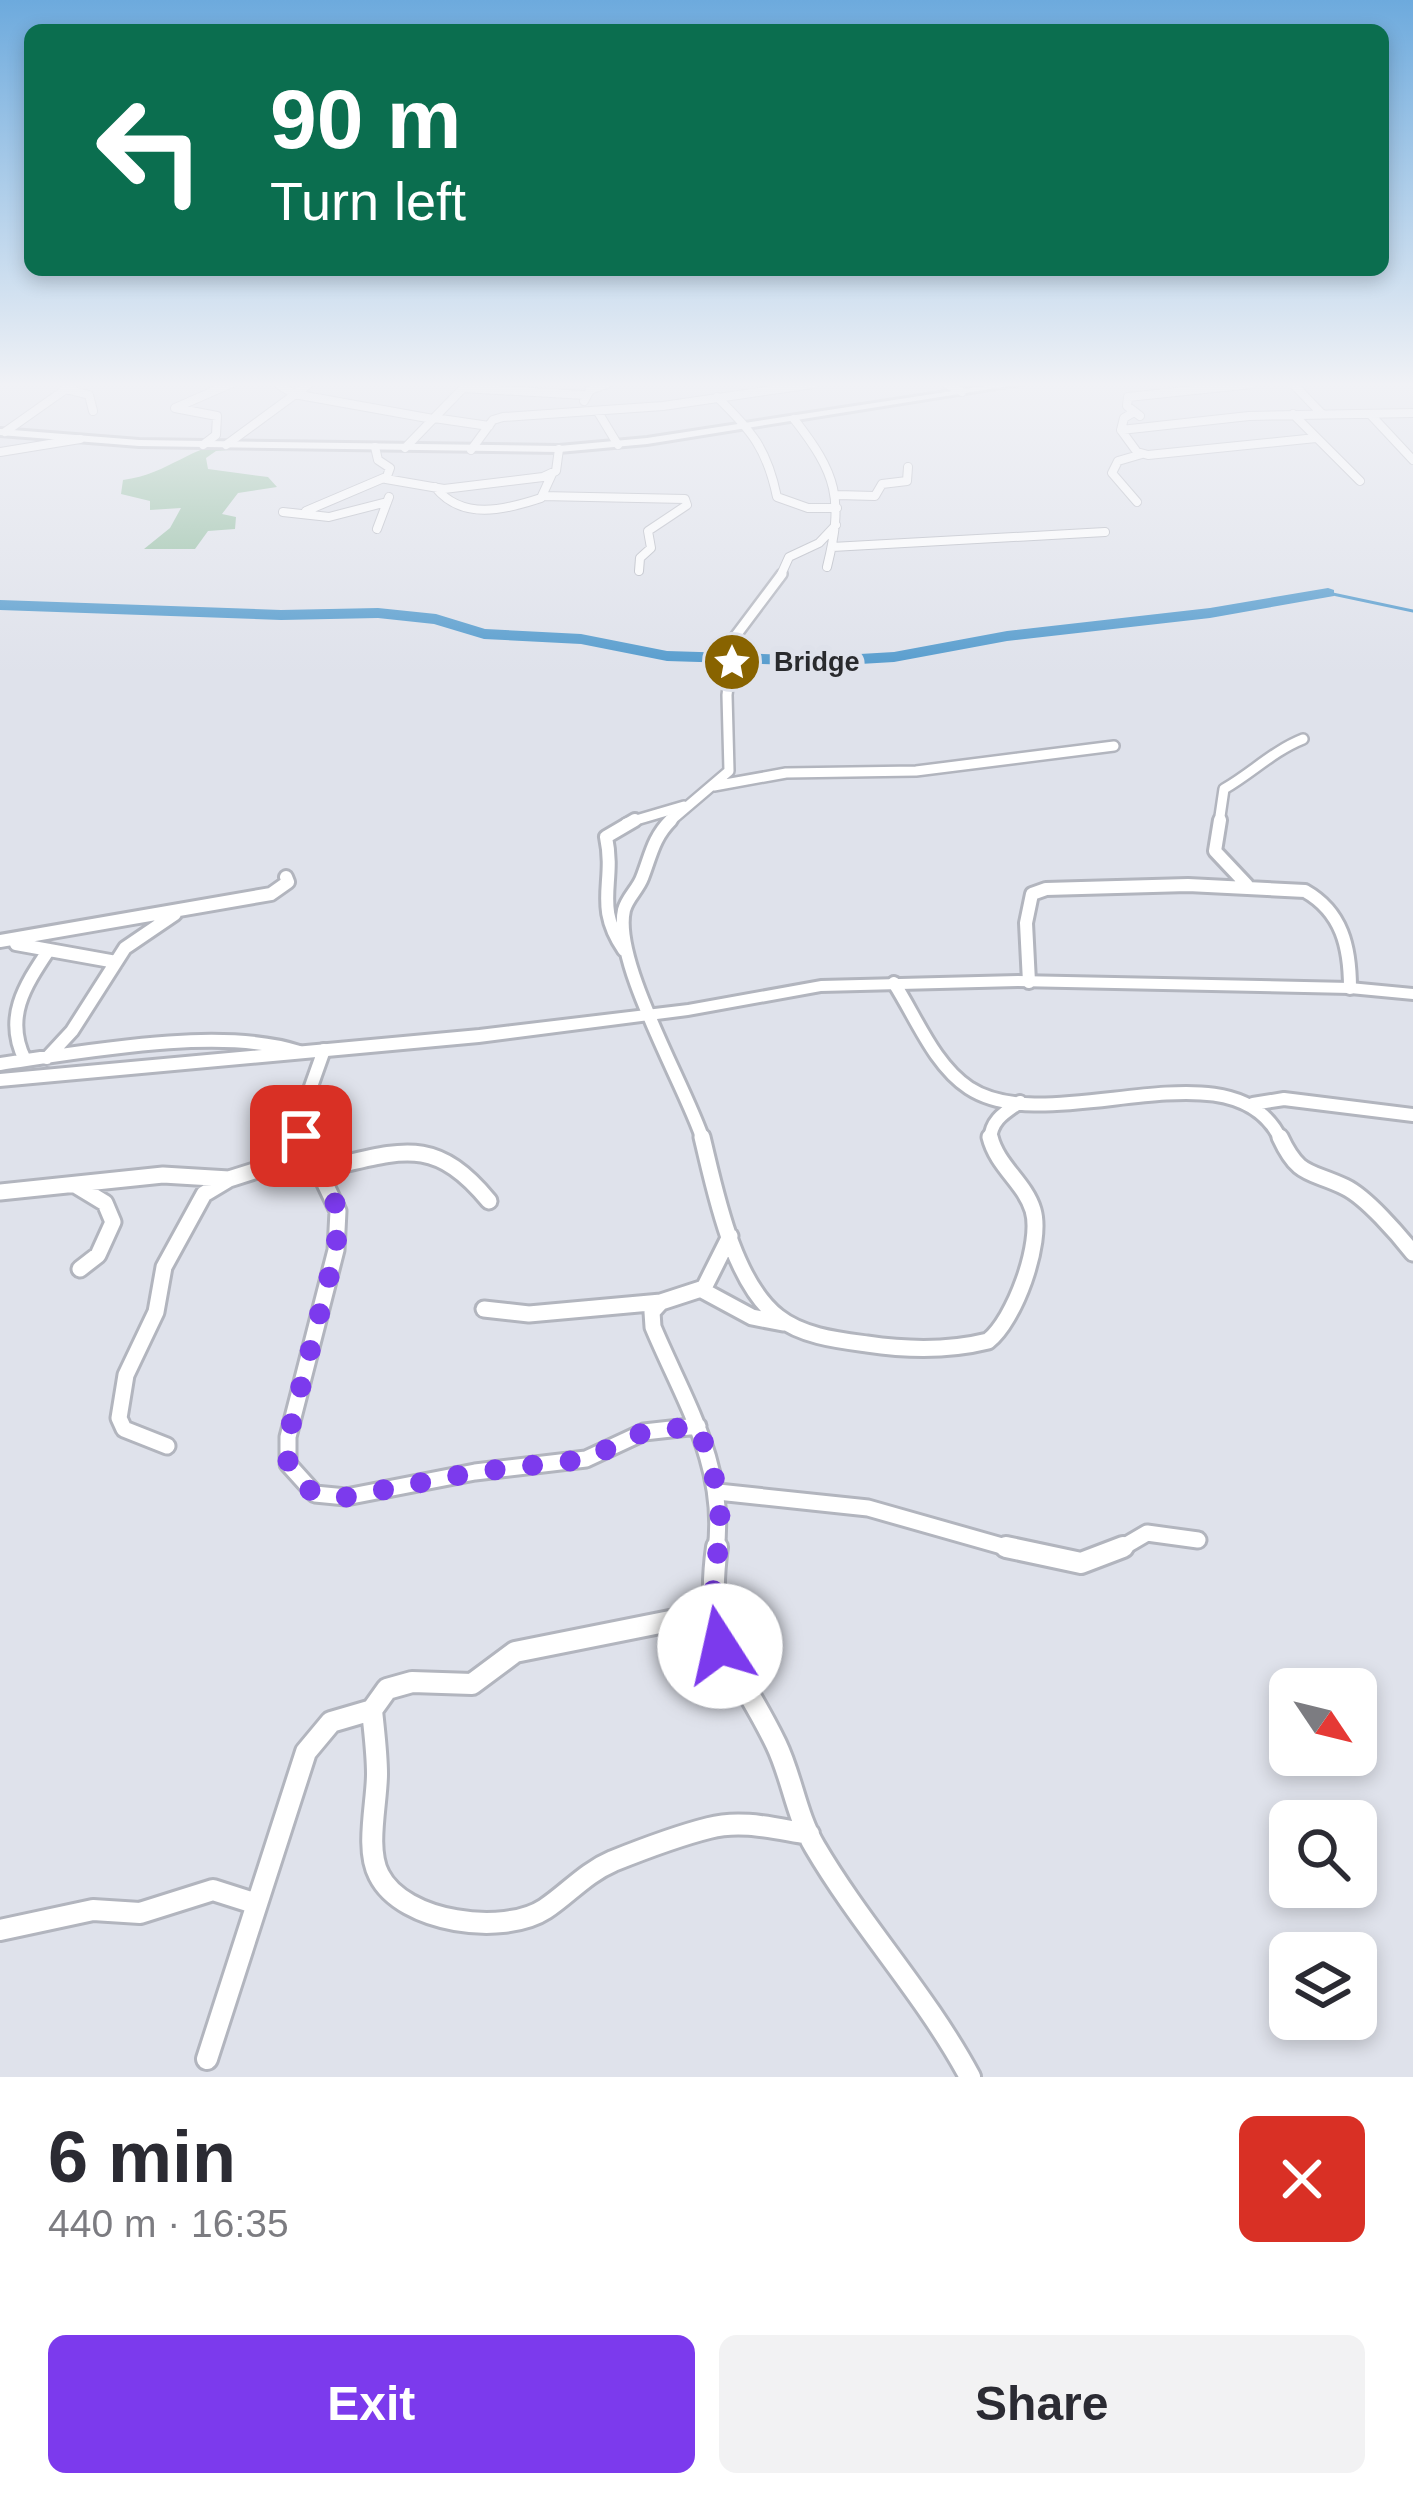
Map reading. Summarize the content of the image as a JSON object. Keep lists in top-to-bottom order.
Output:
{
  "places": {
    "place": ["Bridge"]
  },
  "north": "bottom right",
  "page": {
    "turn": ["90 m", "Turn left"],
    "heading": ["6 min", "440 m · 16:35"],
    "buttons": ["Exit", "Share"]
  }
}
